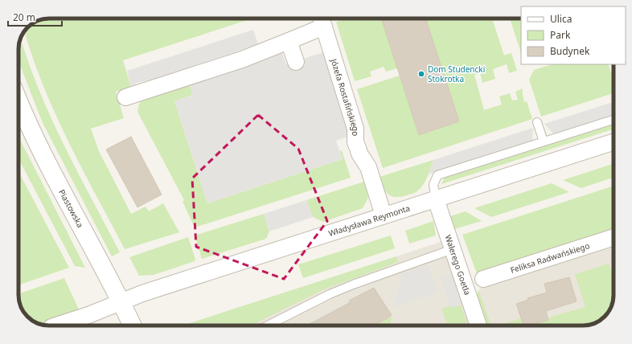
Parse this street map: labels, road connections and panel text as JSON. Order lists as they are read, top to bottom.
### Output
{
  "streets": {
    "street": [
      "Józefa Rostafińskiego",
      "Piastowska",
      "Władysława Reymonta",
      "Feliksa Radwańskiego",
      "Walerego Goetla"
    ]
  },
  "crossings": [
    ["Józefa Rostafińskiego", "Władysława Reymonta"],
    ["Piastowska", "Władysława Reymonta"],
    ["Władysława Reymonta", "Walerego Goetla"]
  ],
  "places": ["Dom Studencki Stokrotka"],
  "legend": ["Ulica", "Park", "Budynek"],
  "scale_bar": "20 m"
}
